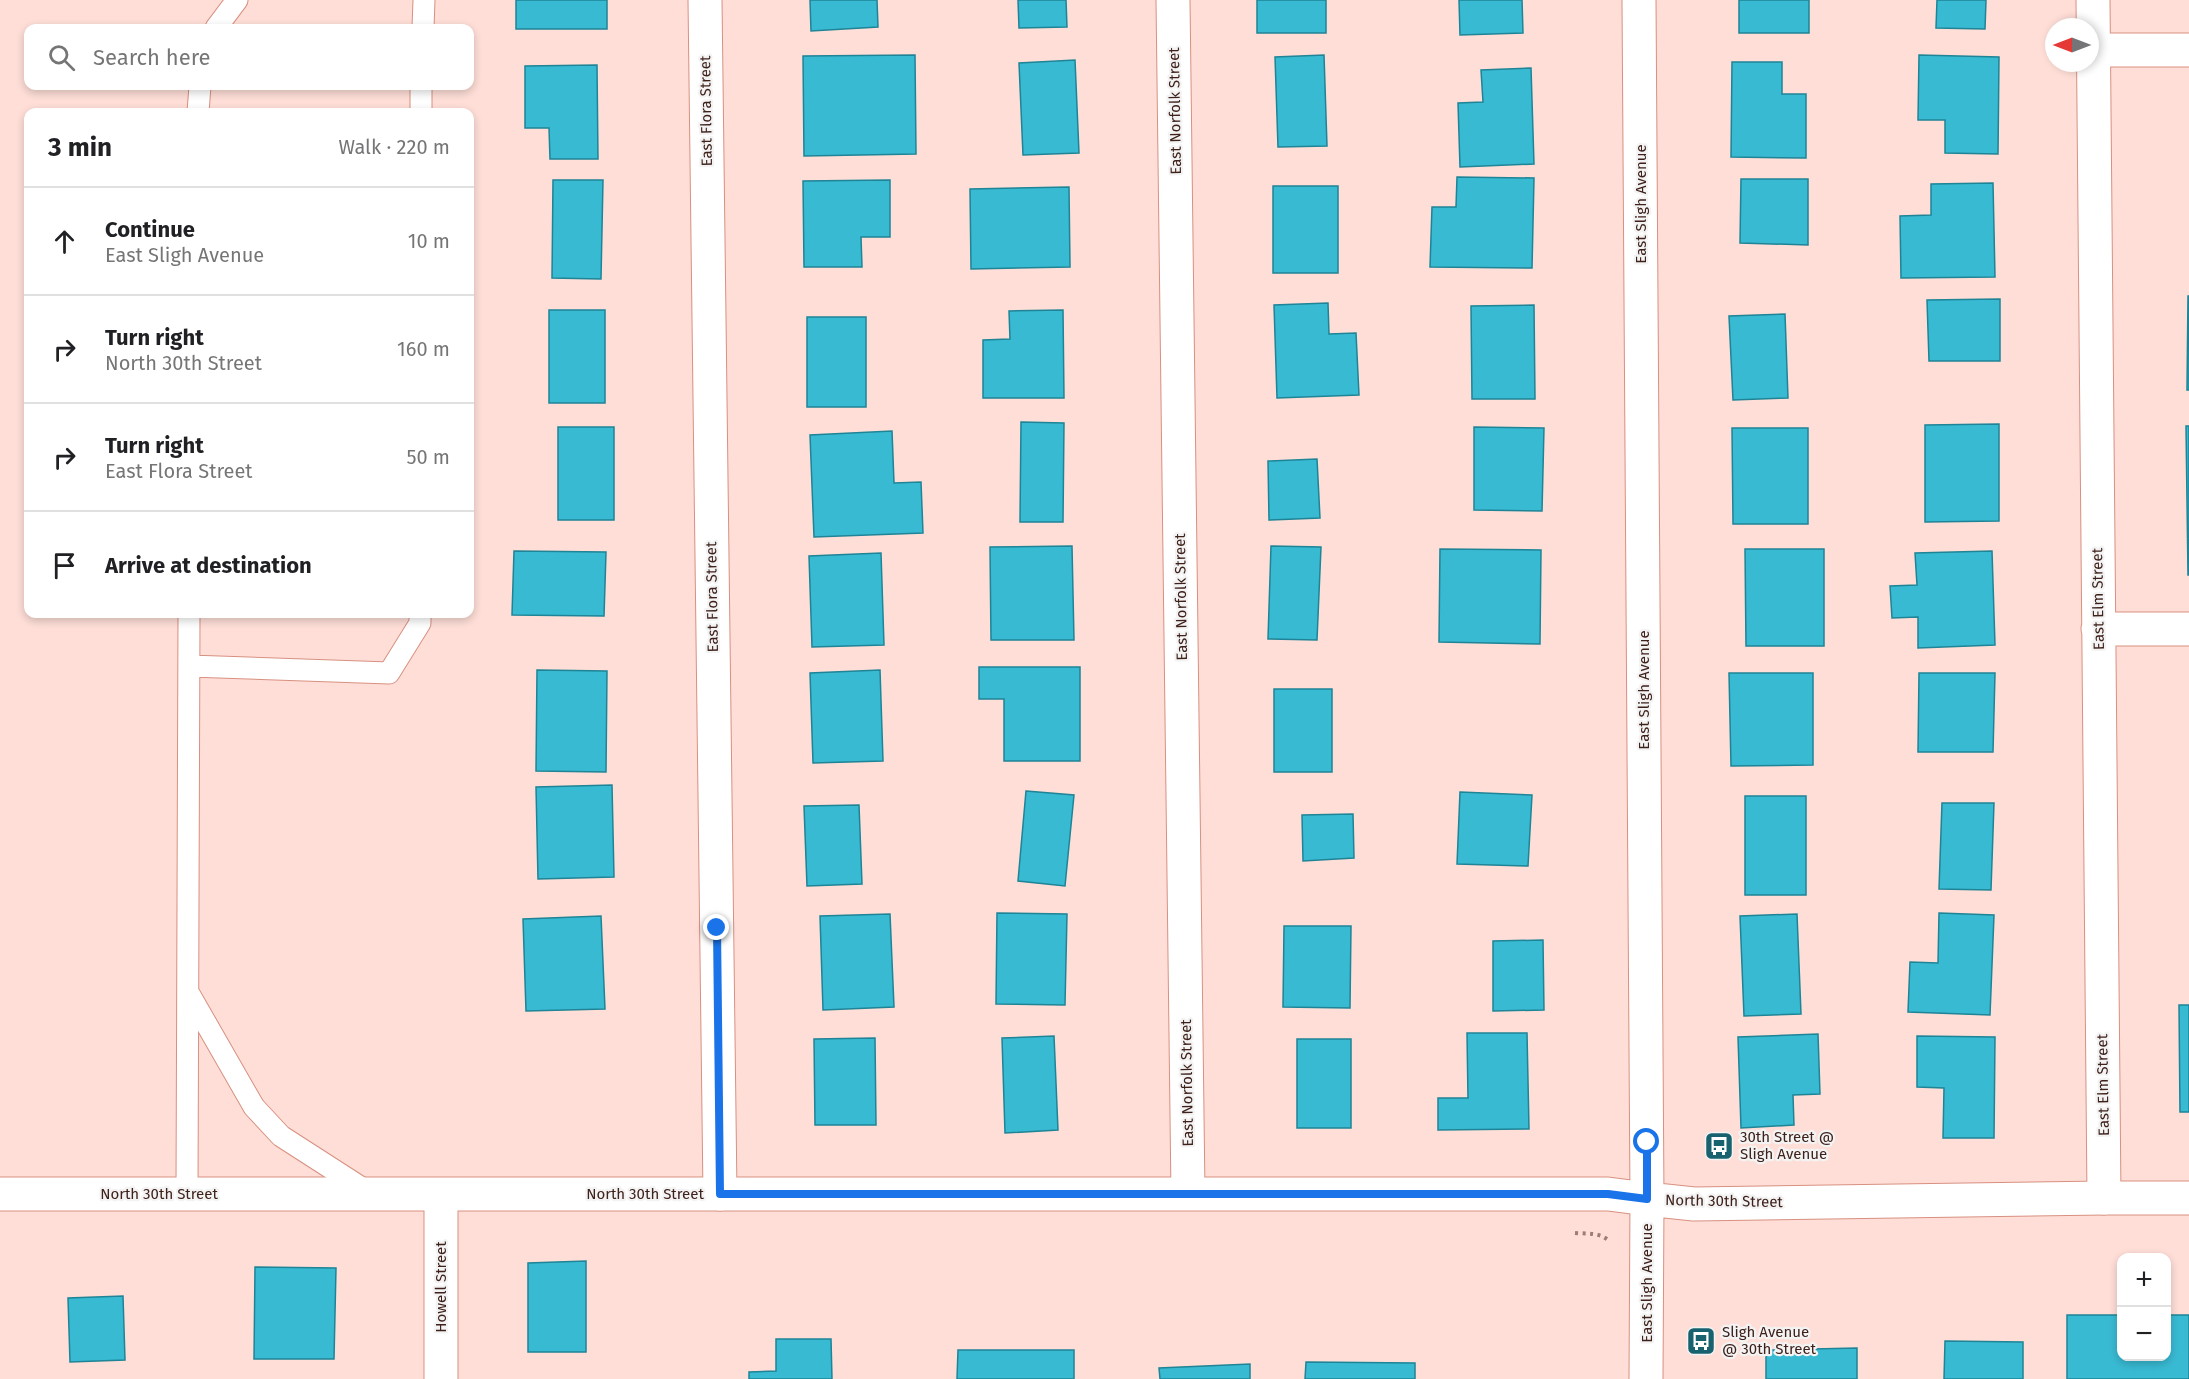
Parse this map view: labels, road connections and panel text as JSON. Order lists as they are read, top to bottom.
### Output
{
  "streets": {
    "street": [
      "East Flora Street",
      "East Norfolk Street",
      "East Sligh Avenue",
      "East Elm Street",
      "North 30th Street",
      "Howell Street"
    ]
  },
  "crossings": [
    ["East Flora Street", "North 30th Street"],
    ["East Norfolk Street", "North 30th Street"],
    ["East Sligh Avenue", "North 30th Street"],
    ["East Elm Street", "North 30th Street"],
    ["North 30th Street", "Howell Street"]
  ],
  "places": {
    "bus stop": ["30th Street @ Sligh Avenue", "Sligh Avenue @ 30th Street"]
  },
  "north": "left",
  "page": {
    "search": "Search here",
    "heading": ["3 min", "Walk · 220 m"],
    "list": [
      ["Continue", "East Sligh Avenue", "10 m"],
      ["Turn right", "North 30th Street", "160 m"],
      ["Turn right", "East Flora Street", "50 m"],
      "Arrive at destination"
    ],
    "map_buttons": ["+", "−"]
  }
}
